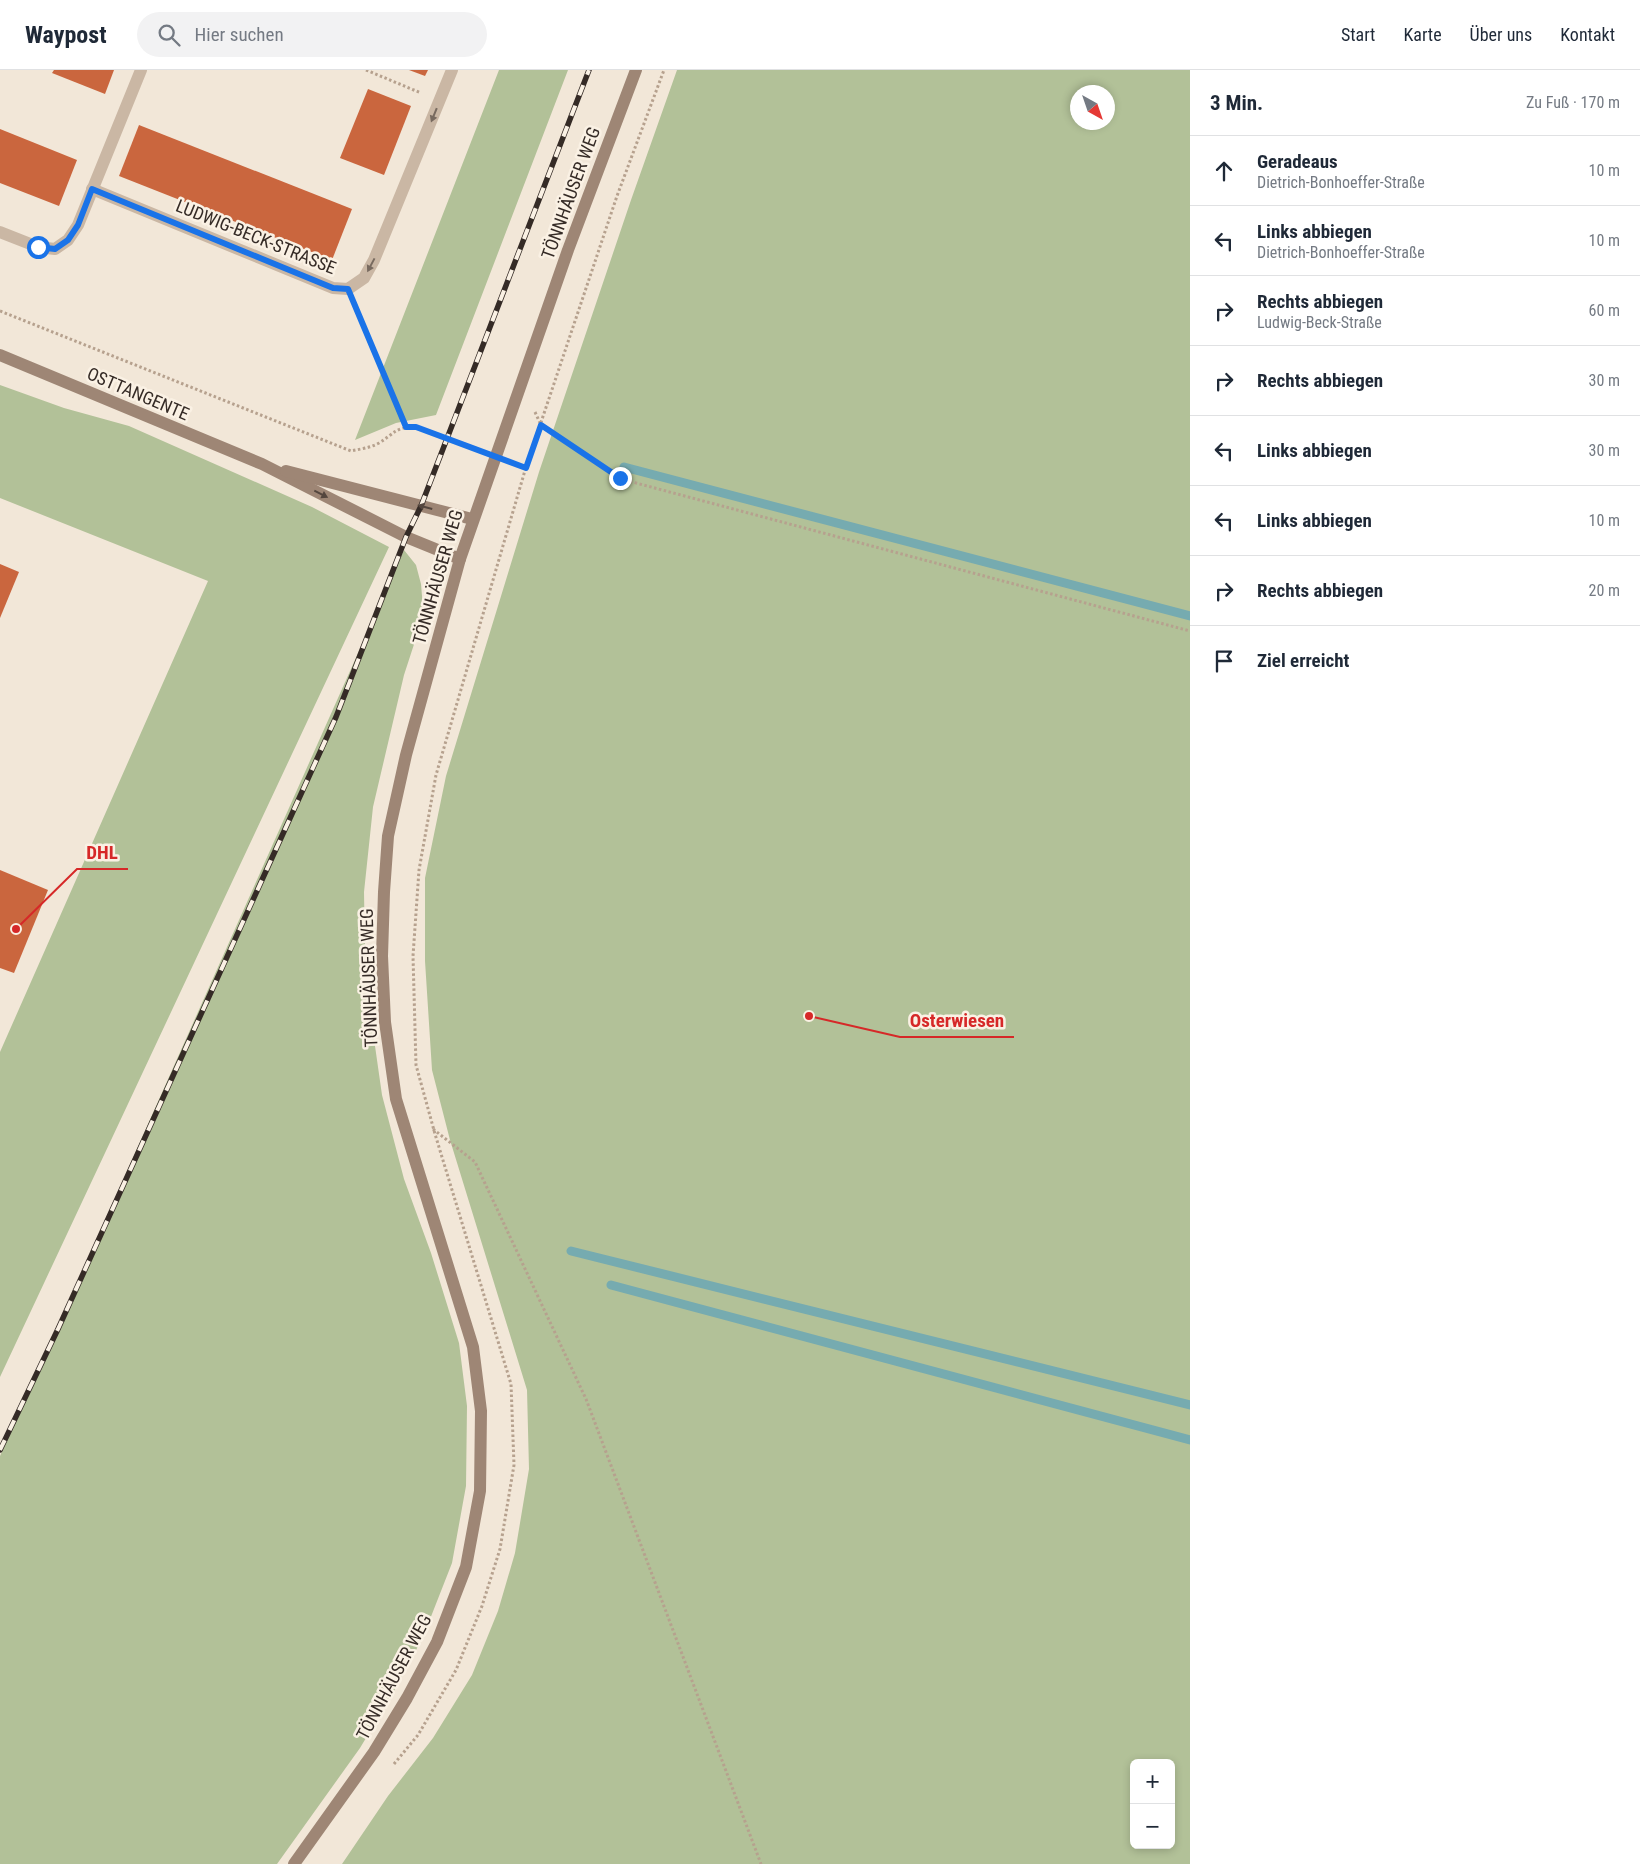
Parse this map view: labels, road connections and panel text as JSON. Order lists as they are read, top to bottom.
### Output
{
  "streets": {
    "main road": ["TÖNNHÄUSER WEG", "OSTTANGENTE"],
    "street": ["LUDWIG-BECK-STRASSE"]
  },
  "crossings": [
    ["TÖNNHÄUSER WEG", "OSTTANGENTE"]
  ],
  "one_way": ["LUDWIG-BECK-STRASSE"],
  "places": ["DHL", "Osterwiesen"],
  "north": "bottom right",
  "page": {
    "header": "Waypost",
    "search": "Hier suchen",
    "nav": [
      "Start",
      "Karte",
      "Über uns",
      "Kontakt"
    ],
    "heading": ["3 Min.", "Zu Fuß · 170 m"],
    "list": [
      ["Geradeaus", "Dietrich-Bonhoeffer-Straße", "10 m"],
      ["Links abbiegen", "Dietrich-Bonhoeffer-Straße", "10 m"],
      ["Rechts abbiegen", "Ludwig-Beck-Straße", "60 m"],
      ["Rechts abbiegen", "30 m"],
      ["Links abbiegen", "30 m"],
      ["Links abbiegen", "10 m"],
      ["Rechts abbiegen", "20 m"],
      "Ziel erreicht"
    ],
    "map_buttons": ["+", "−"]
  }
}
